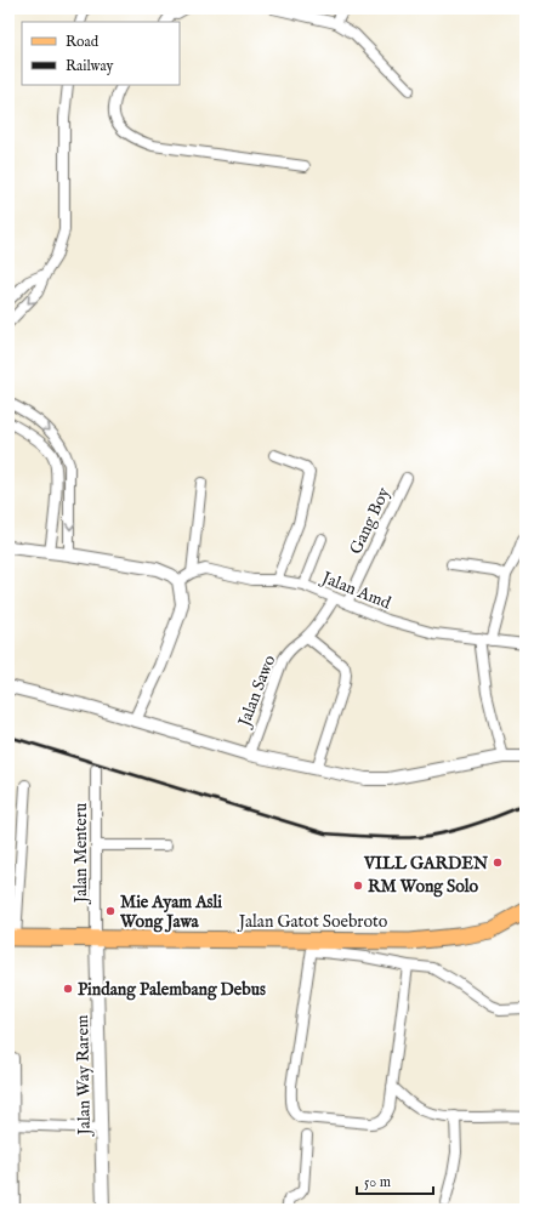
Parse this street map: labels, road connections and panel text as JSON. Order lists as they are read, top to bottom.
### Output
{
  "streets": {
    "main road": ["Jalan Gatot Soebroto"],
    "street": [
      "Gang Boy",
      "Jalan Amd",
      "Jalan Sawo",
      "Jalan Menteru",
      "Jalan Way Rarem"
    ]
  },
  "crossings": [
    ["Gang Boy", "Jalan Amd"],
    ["Jalan Amd", "Jalan Sawo"],
    ["Jalan Menteru", "Jalan Gatot Soebroto"],
    ["Jalan Menteru", "Jalan Way Rarem"],
    ["Jalan Gatot Soebroto", "Jalan Way Rarem"]
  ],
  "places": [
    "VILL GARDEN",
    "RM Wong Solo",
    "Mie Ayam Asli Wong Jawa",
    "Pindang Palembang Debus"
  ],
  "legend": ["Road", "Railway"],
  "scale_bar": "50 m"
}
